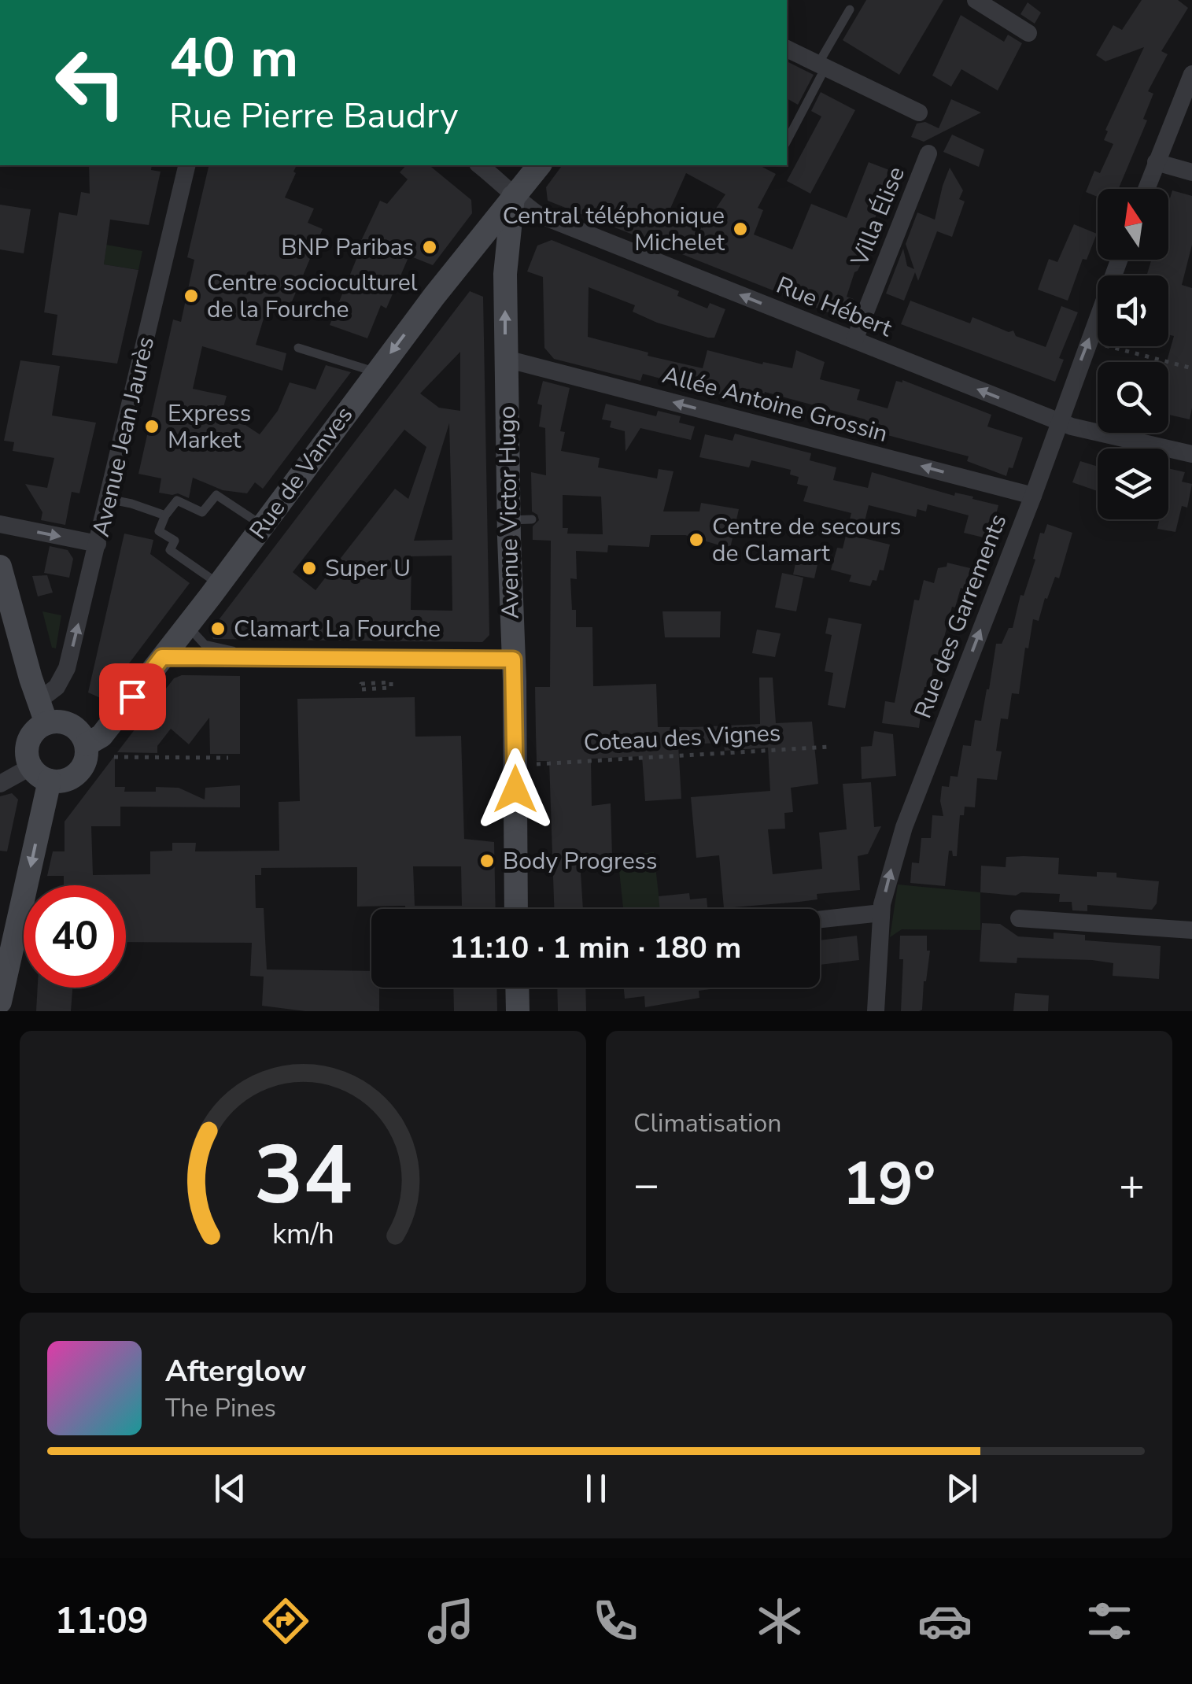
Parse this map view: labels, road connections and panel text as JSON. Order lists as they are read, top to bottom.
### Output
{
  "streets": {
    "main road": ["Rue de Vanves", "Avenue Victor Hugo"],
    "street": [
      "Villa Élise",
      "Rue Hébert",
      "Allée Antoine Grossin",
      "Avenue Jean Jaurès",
      "Rue des Garrements"
    ],
    "path": ["Coteau des Vignes"]
  },
  "crossings": [
    ["Villa Élise", "Rue Hébert"],
    ["Rue Hébert", "Rue de Vanves"],
    ["Rue Hébert", "Avenue Victor Hugo"],
    ["Rue Hébert", "Rue des Garrements"],
    ["Allée Antoine Grossin", "Avenue Victor Hugo"],
    ["Allée Antoine Grossin", "Rue des Garrements"],
    ["Rue de Vanves", "Avenue Victor Hugo"]
  ],
  "one_way": ["Rue Hébert", "Allée Antoine Grossin", "Rue des Garrements"],
  "places": [
    "Central téléphonique Michelet",
    "BNP Paribas",
    "Centre socioculturel de la Fourche",
    "Express Market",
    "Centre de secours de Clamart",
    "Super U",
    "Clamart La Fourche",
    "Body Progress"
  ],
  "north": "top",
  "page": {
    "turn": ["40 m", "Rue Pierre Baudry"],
    "limit": "40",
    "trip": "11:10 · 1 min · 180 m",
    "tile": "Climatisation",
    "heat": ["−", "19°", "+"],
    "song": ["Afterglow", "The Pines"],
    "tabs": "11:09",
    "gauge": ["34", "km/h"]
  }
}
